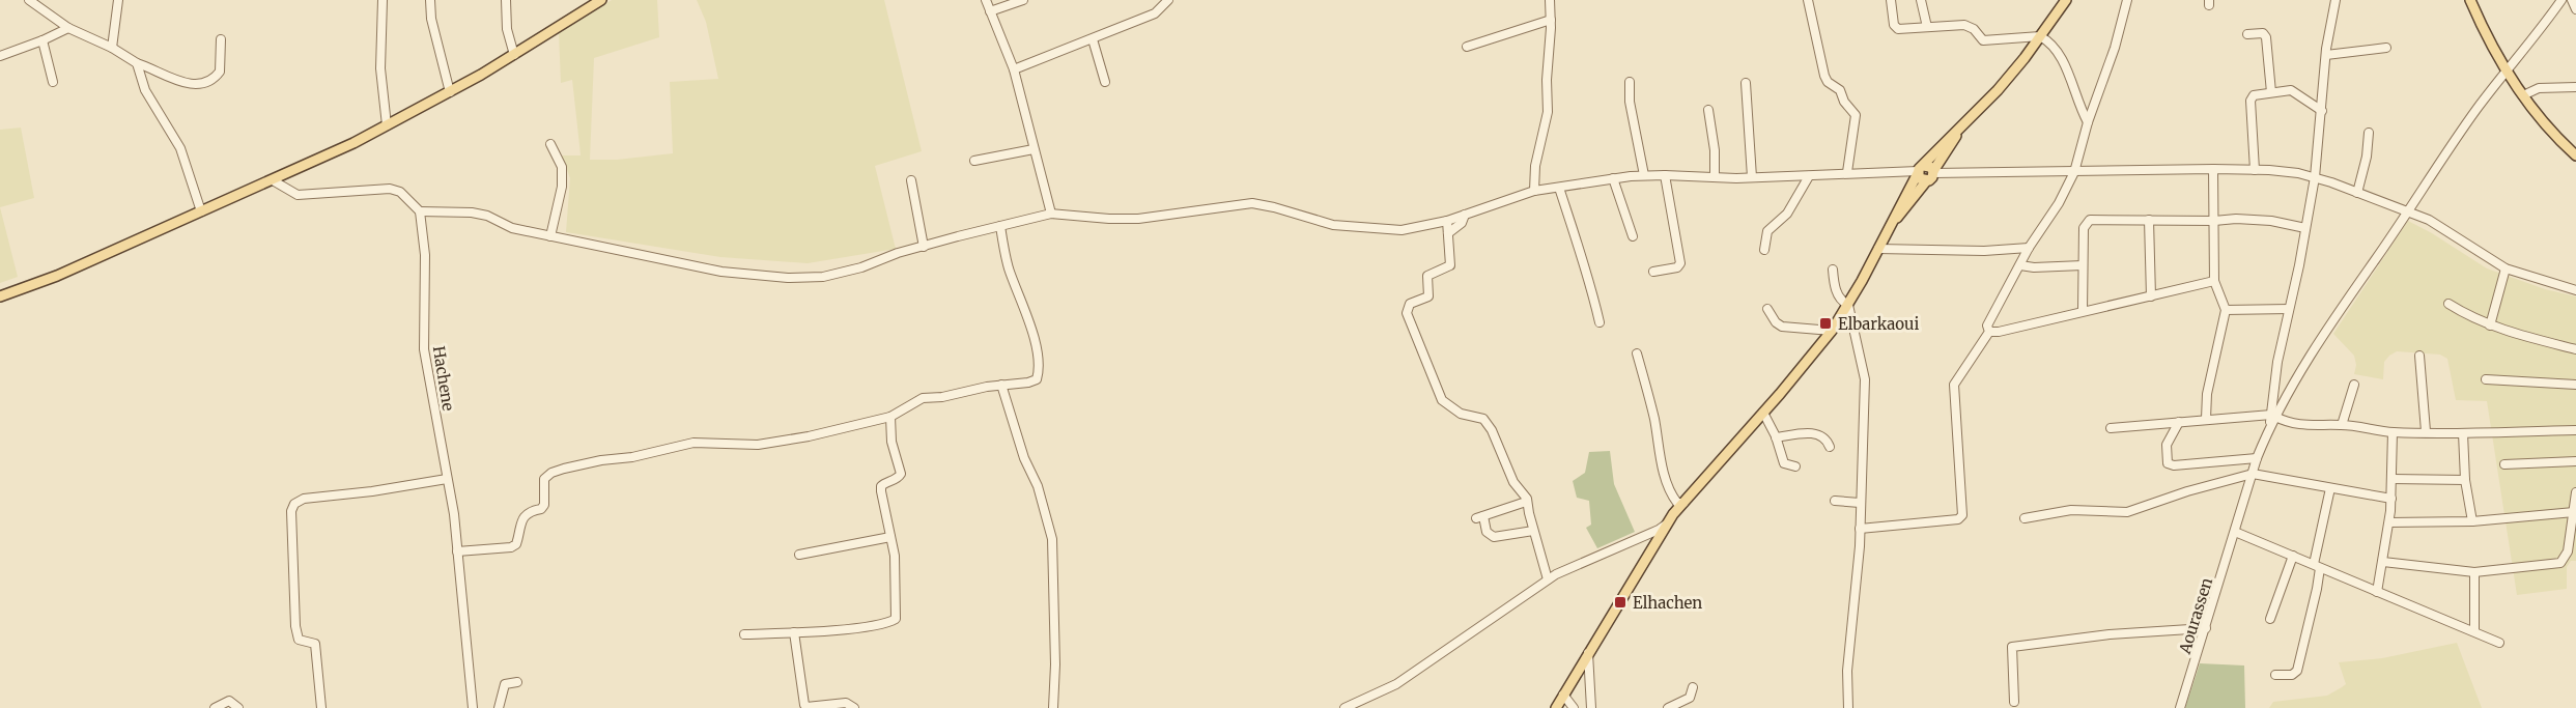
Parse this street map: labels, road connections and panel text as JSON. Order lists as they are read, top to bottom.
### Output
{
  "streets": {
    "street": ["Hachene", "Aourassen"]
  },
  "places": {
    "transit": ["Elbarkaoui", "Elhachen"]
  }
}
